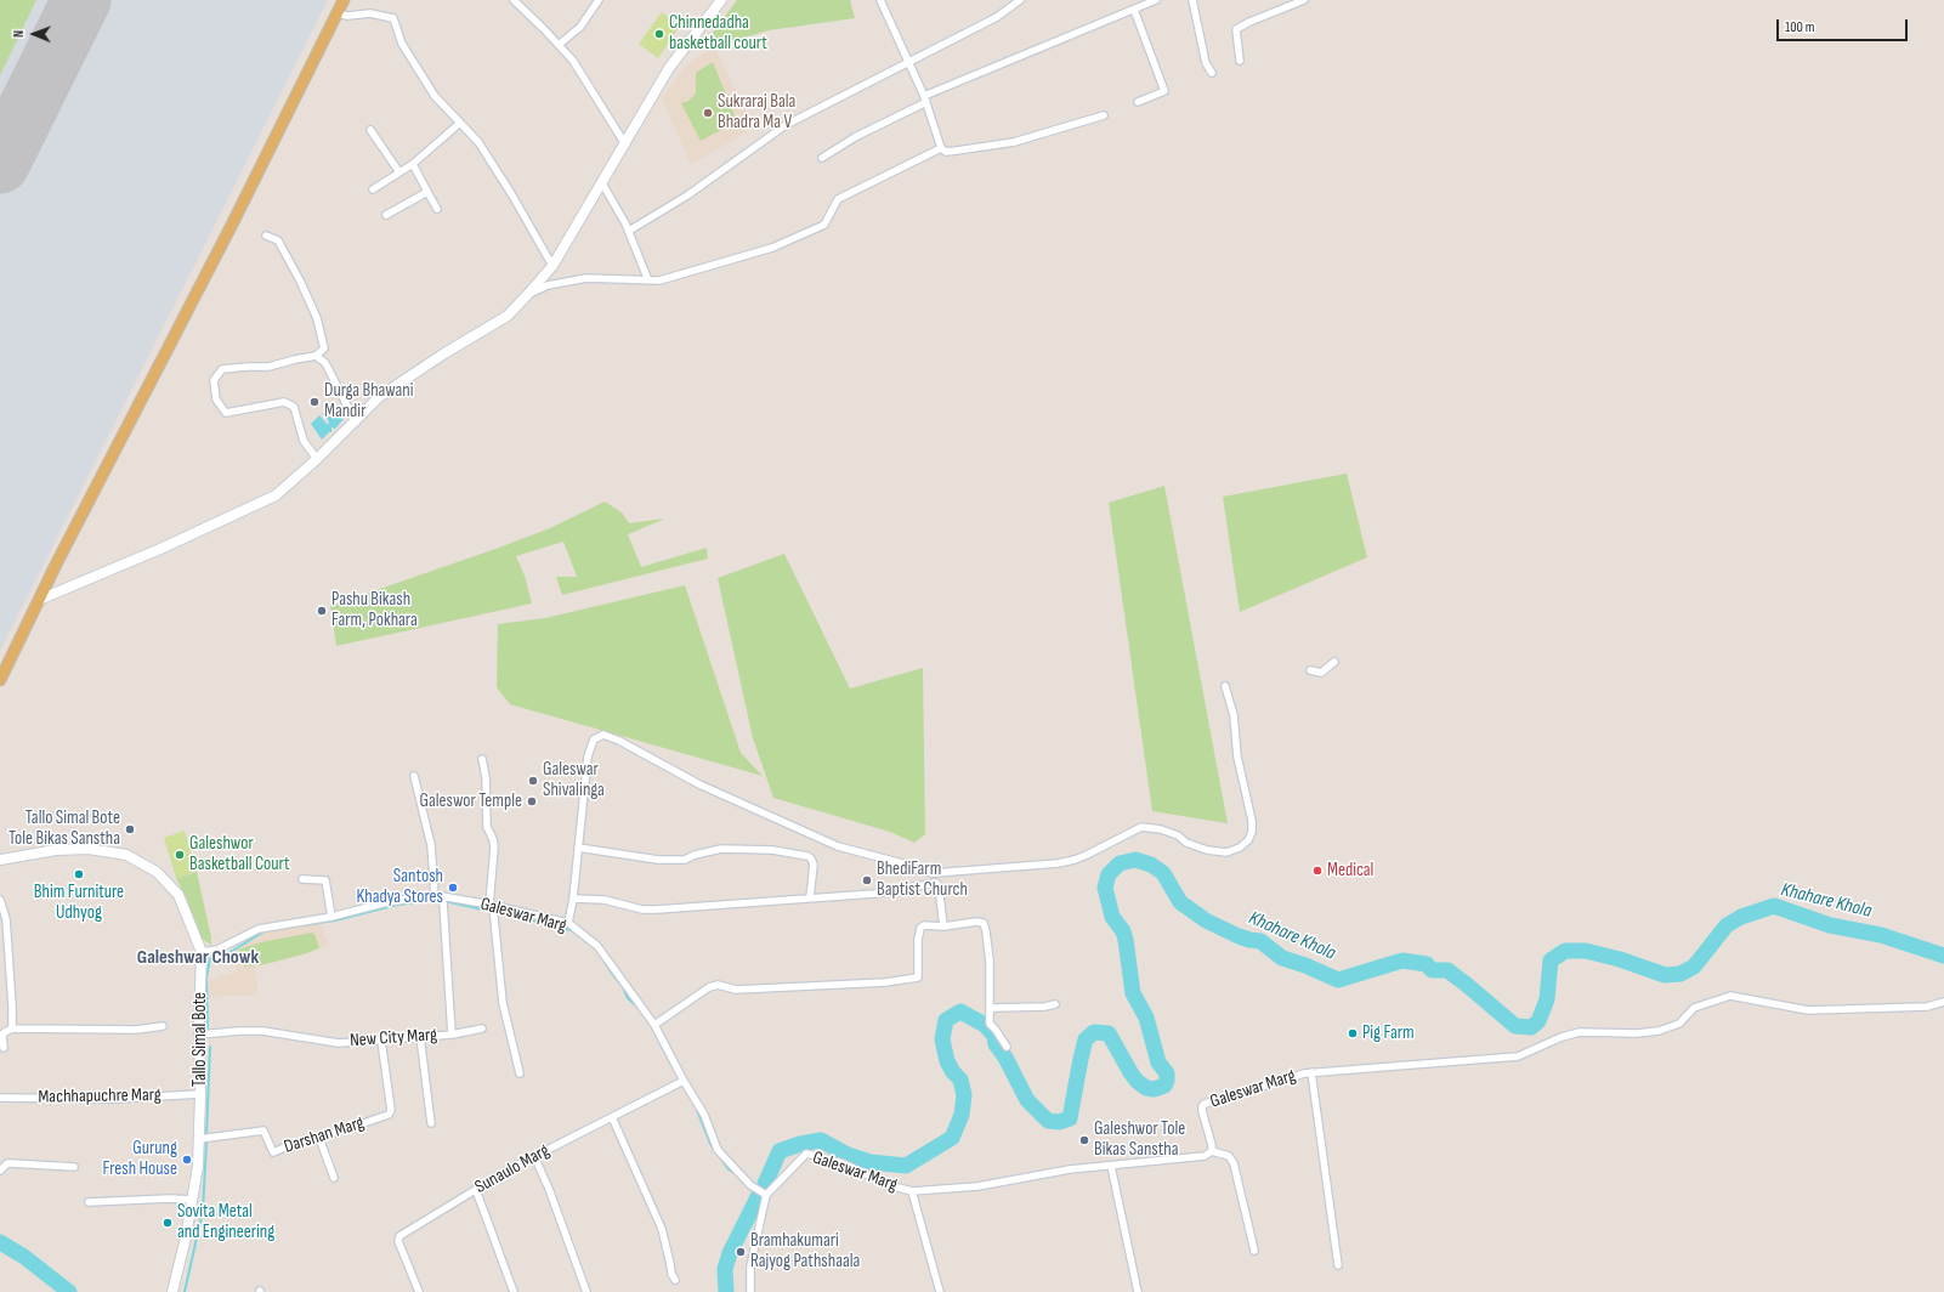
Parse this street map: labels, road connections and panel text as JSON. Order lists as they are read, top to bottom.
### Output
{
  "streets": {
    "street": [
      "Galeswar Marg",
      "New City Marg",
      "Tallo Simal Bote",
      "Machhapuchre Marg",
      "Darshan Marg",
      "Sunaulo Marg"
    ]
  },
  "crossings": [
    ["Galeswar Marg", "New City Marg"],
    ["Galeswar Marg", "Tallo Simal Bote"],
    ["Galeswar Marg", "Sunaulo Marg"],
    ["New City Marg", "Tallo Simal Bote"],
    ["New City Marg", "Darshan Marg"],
    ["Tallo Simal Bote", "Machhapuchre Marg"],
    ["Tallo Simal Bote", "Darshan Marg"]
  ],
  "districts": ["Galeshwar Chowk"],
  "water": ["Khahare Khola"],
  "places": [
    "Chinnedadha basketball court",
    "Sukraraj Bala Bhadra Ma V",
    "Durga Bhawani Mandir",
    "Pashu Bikash Farm, Pokhara",
    "Galeswar Shivalinga",
    "Galeswor Temple",
    "Tallo Simal Bote Tole Bikas Sanstha",
    "Galeshwor Basketball Court",
    "Medical",
    "Bhim Furniture Udhyog",
    "BhediFarm Baptist Church",
    "Santosh Khadya Stores",
    "Pig Farm",
    "Galeshwor Tole Bikas Sanstha",
    "Gurung Fresh House",
    "Sovita Metal and Engineering",
    "Bramhakumari Rajyog Pathshaala"
  ],
  "scale_bar": "100 m",
  "north": "left"
}
